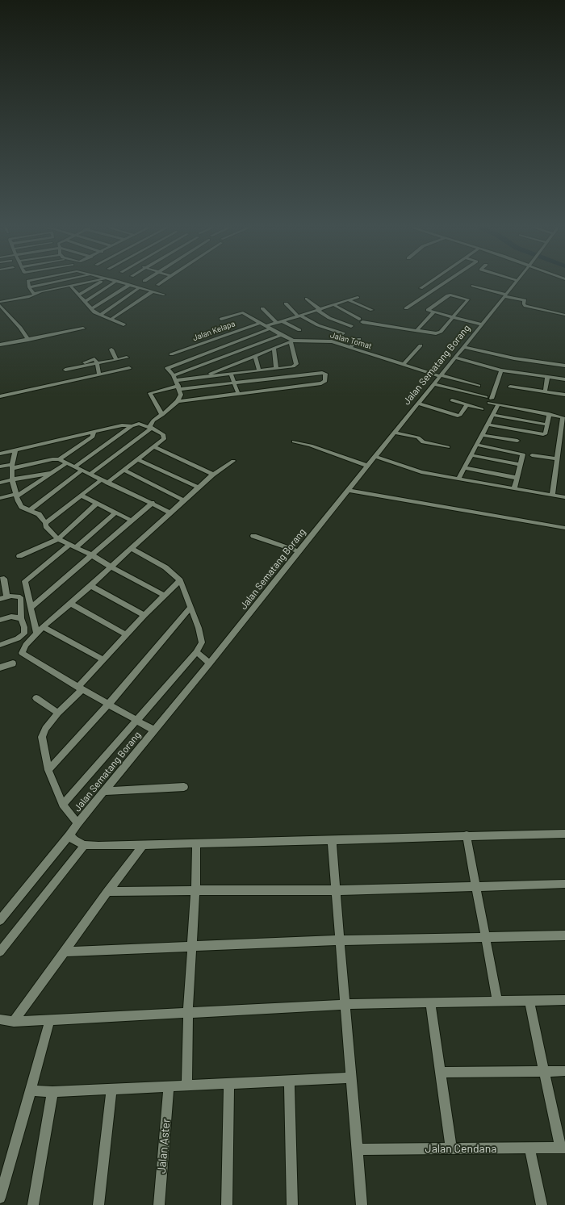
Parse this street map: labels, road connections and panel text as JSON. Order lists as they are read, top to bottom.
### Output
{
  "streets": {
    "street": [
      "Jalan Kelapa",
      "Jalan Tomat",
      "Jalan Sematang Borang",
      "Jalan Aster",
      "Jalan Cendana"
    ]
  },
  "crossings": [
    ["Jalan Kelapa", "Jalan Tomat"],
    ["Jalan Tomat", "Jalan Sematang Borang"]
  ]
}
